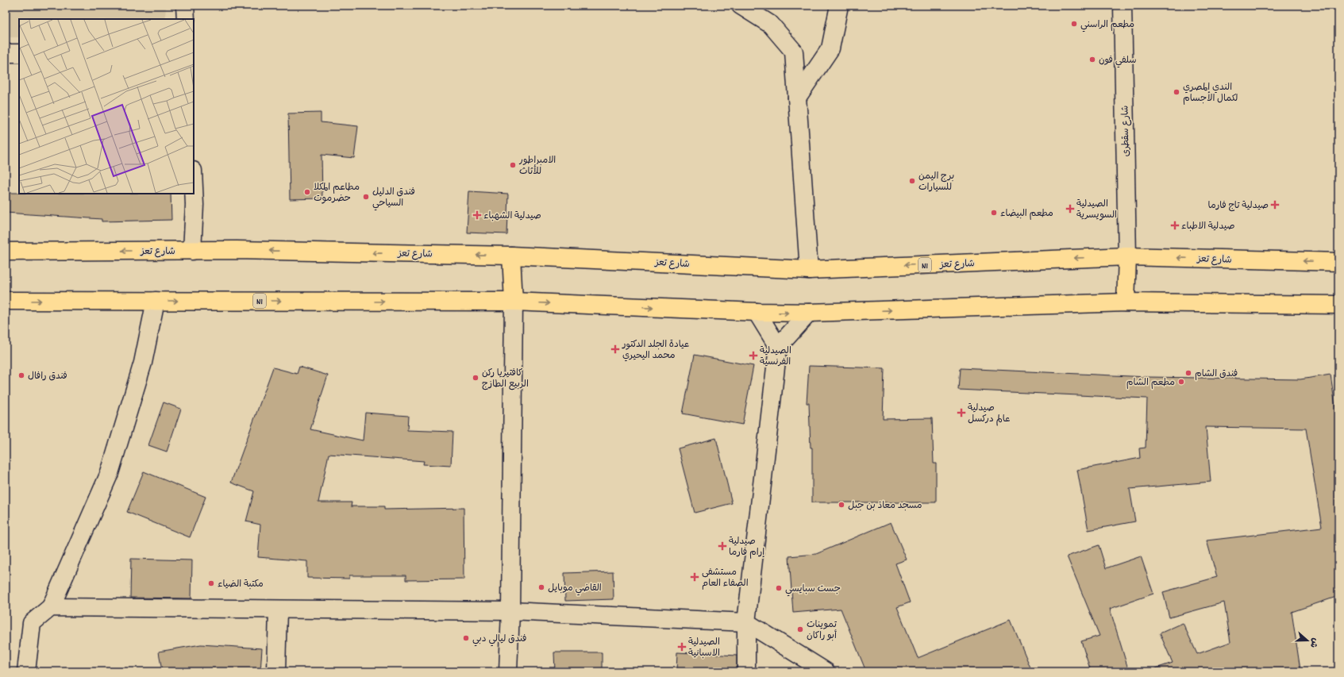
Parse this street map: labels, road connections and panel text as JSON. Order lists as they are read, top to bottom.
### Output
{
  "streets": {
    "highway": ["شارع تعز", "N1"],
    "street": ["شارع سقطرى"]
  },
  "crossings": [
    ["شارع سقطرى", "شارع تعز"]
  ],
  "places": {
    "other": [
      "مطعم الراسني",
      "سلفي فون",
      "الندي المصري لكمال الأجسام",
      "الامبراطور للأثاث",
      "برج اليمن للسيارات",
      "مطاعم المكلا حضرموت",
      "فندق الدليل السياحي",
      "مطعم البيضاء",
      "فندق الشام",
      "فندق رافال",
      "كافتيريا ركن الربيع الطازج",
      "مطعم الشام",
      "مسجد معاذ بن جبل",
      "مكتبة الضياء",
      "القاضي موبايل",
      "جست سبايسي",
      "تموينات أبو راكان",
      "فندق ليالي دبي"
    ],
    "health": [
      "صيدلية تاج فارما",
      "الصيدلية السويسرية",
      "صيدلية الشهباء",
      "صيدلية الاطباء",
      "عيادة الجلد الدكتور محمد اليحيري",
      "الصيدلية الفرنسية",
      "صيدلية عالم دركسل",
      "صيدلية إرام فارما",
      "مستشفى الصفاء العام",
      "الصيدلية الاسبانية"
    ]
  },
  "north": "right"
}
